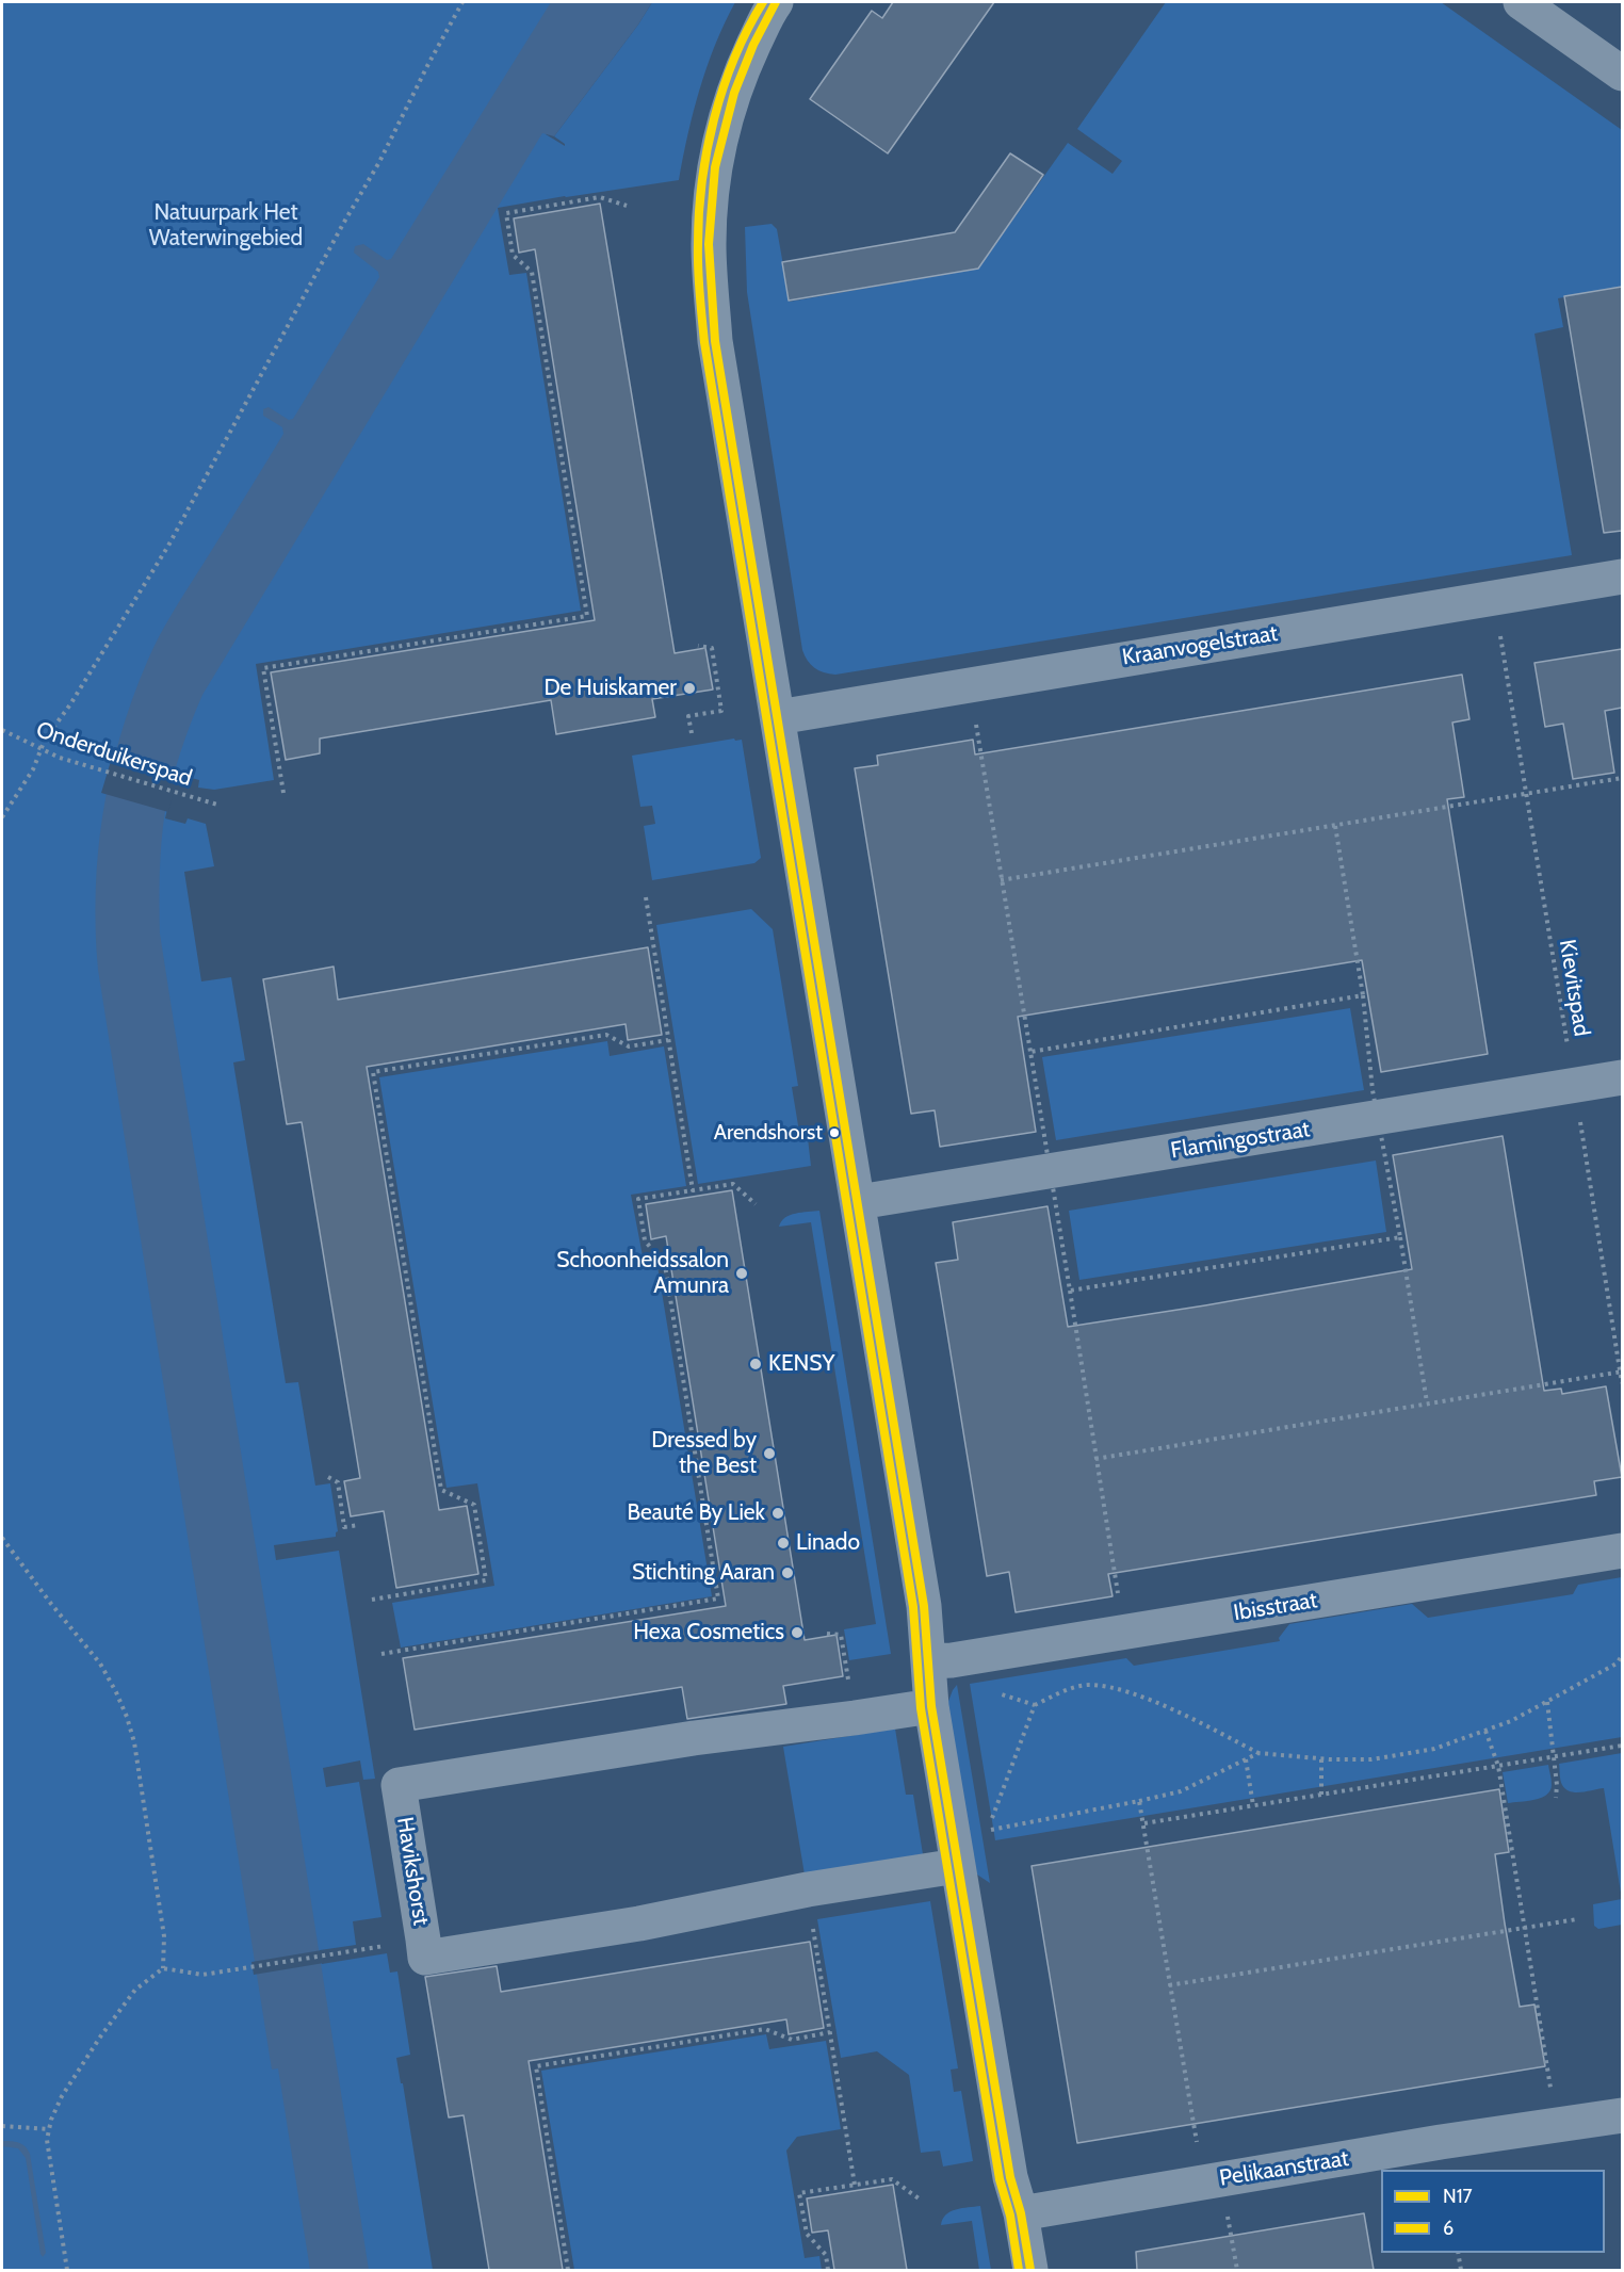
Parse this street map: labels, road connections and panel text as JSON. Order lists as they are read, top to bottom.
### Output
{
  "streets": {
    "street": [
      "Kraanvogelstraat",
      "Flamingostraat",
      "Ibisstraat",
      "Havikshorst",
      "Pelikaanstraat"
    ],
    "path": ["Onderduikerspad", "Kievitspad"]
  },
  "crossings": [
    ["Kraanvogelstraat", "Kievitspad"],
    ["Kievitspad", "Flamingostraat"]
  ],
  "parks": ["Natuurpark Het Waterwingebied"],
  "places": [
    "De Huiskamer",
    "Arendshorst",
    "Schoonheidssalon Amunra",
    "KENSY",
    "Dressed by the Best",
    "Beauté By Liek",
    "Linado",
    "Stichting Aaran",
    "Hexa Cosmetics"
  ],
  "lines": ["transit line N17", "transit line 6"],
  "legend": ["N17", "6"]
}
